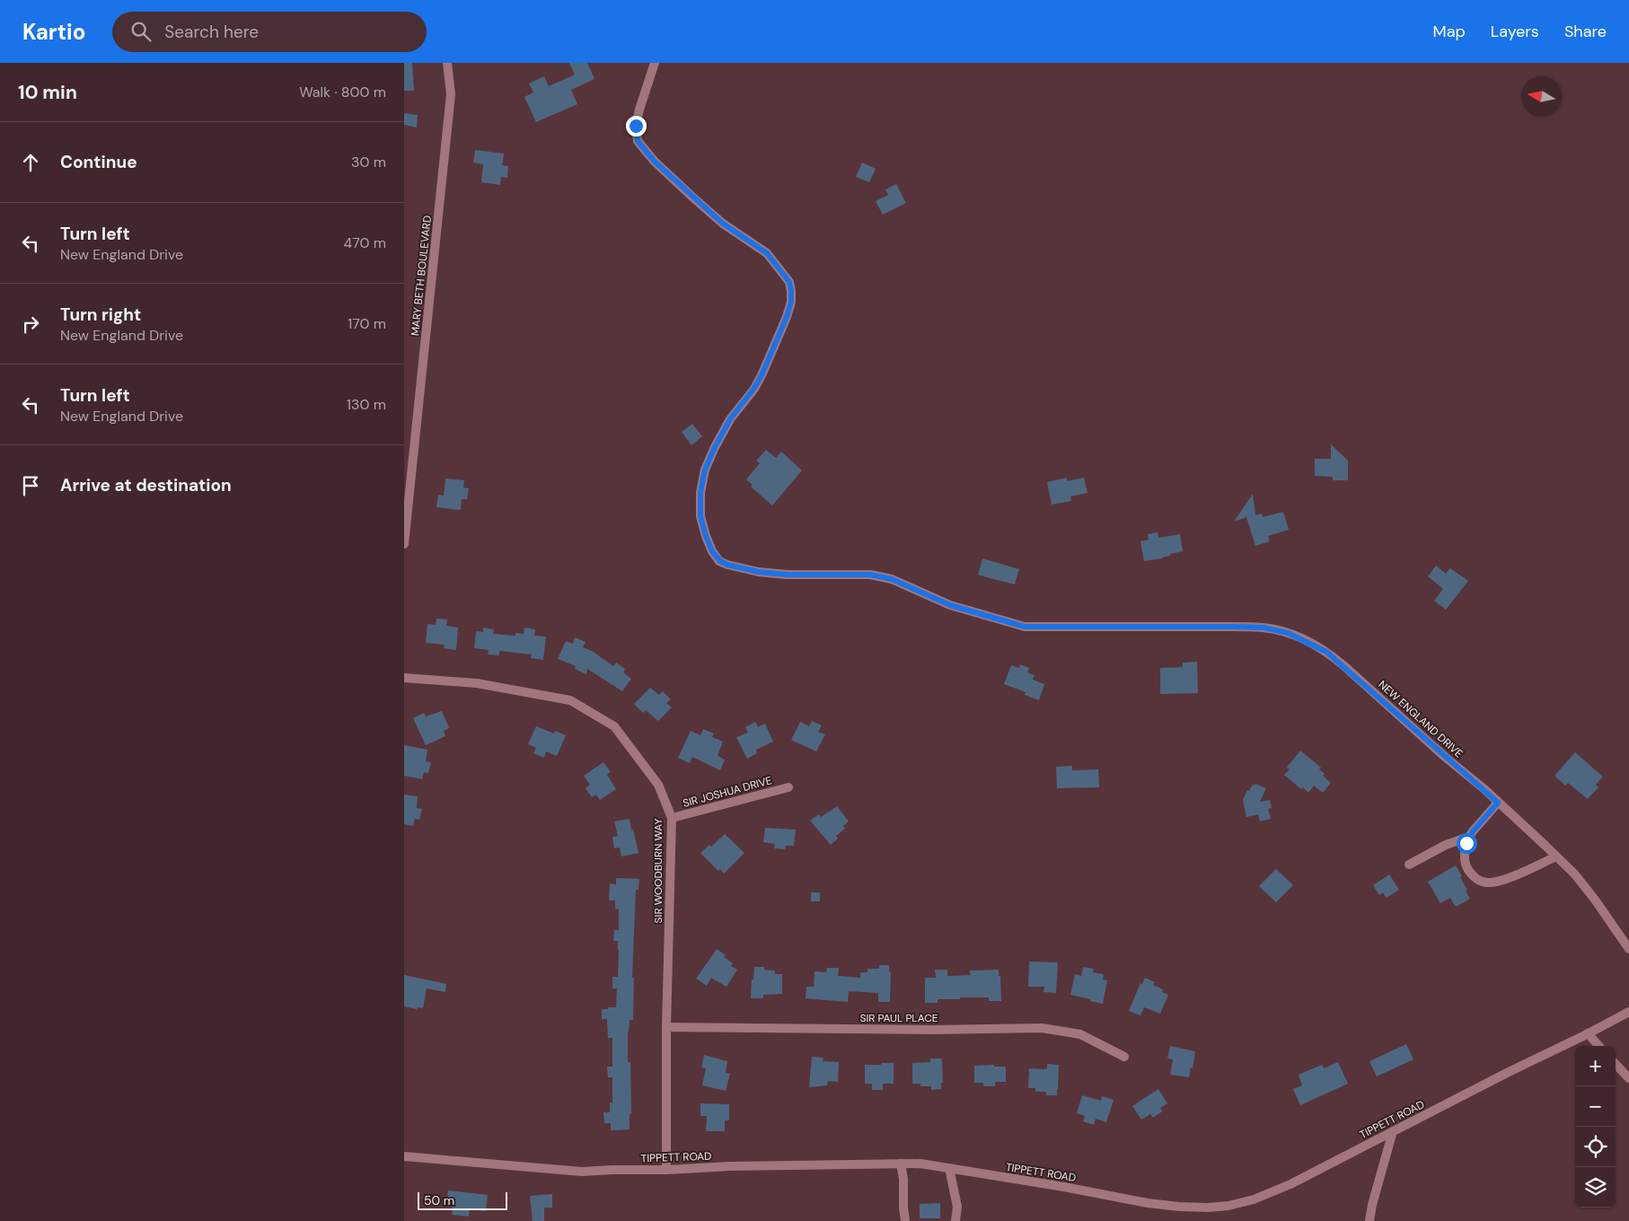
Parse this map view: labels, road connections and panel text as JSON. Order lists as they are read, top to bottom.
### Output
{
  "streets": {
    "street": [
      "MARY BETH BOULEVARD",
      "NEW ENGLAND DRIVE",
      "SIR JOSHUA DRIVE",
      "SIR WOODBURN WAY",
      "SIR PAUL PLACE",
      "TIPPETT ROAD"
    ]
  },
  "crossings": [
    ["SIR JOSHUA DRIVE", "SIR WOODBURN WAY"],
    ["SIR WOODBURN WAY", "SIR PAUL PLACE"],
    ["SIR WOODBURN WAY", "TIPPETT ROAD"]
  ],
  "scale_bar": "50 m",
  "north": "left",
  "page": {
    "header": "Kartio",
    "search": "Search here",
    "nav": ["Map", "Layers", "Share"],
    "heading": ["10 min", "Walk · 800 m"],
    "list": [
      ["Continue", "30 m"],
      ["Turn left", "New England Drive", "470 m"],
      ["Turn right", "New England Drive", "170 m"],
      ["Turn left", "New England Drive", "130 m"],
      "Arrive at destination"
    ],
    "map_buttons": ["+", "−"],
    "scale": "50 m"
  }
}
